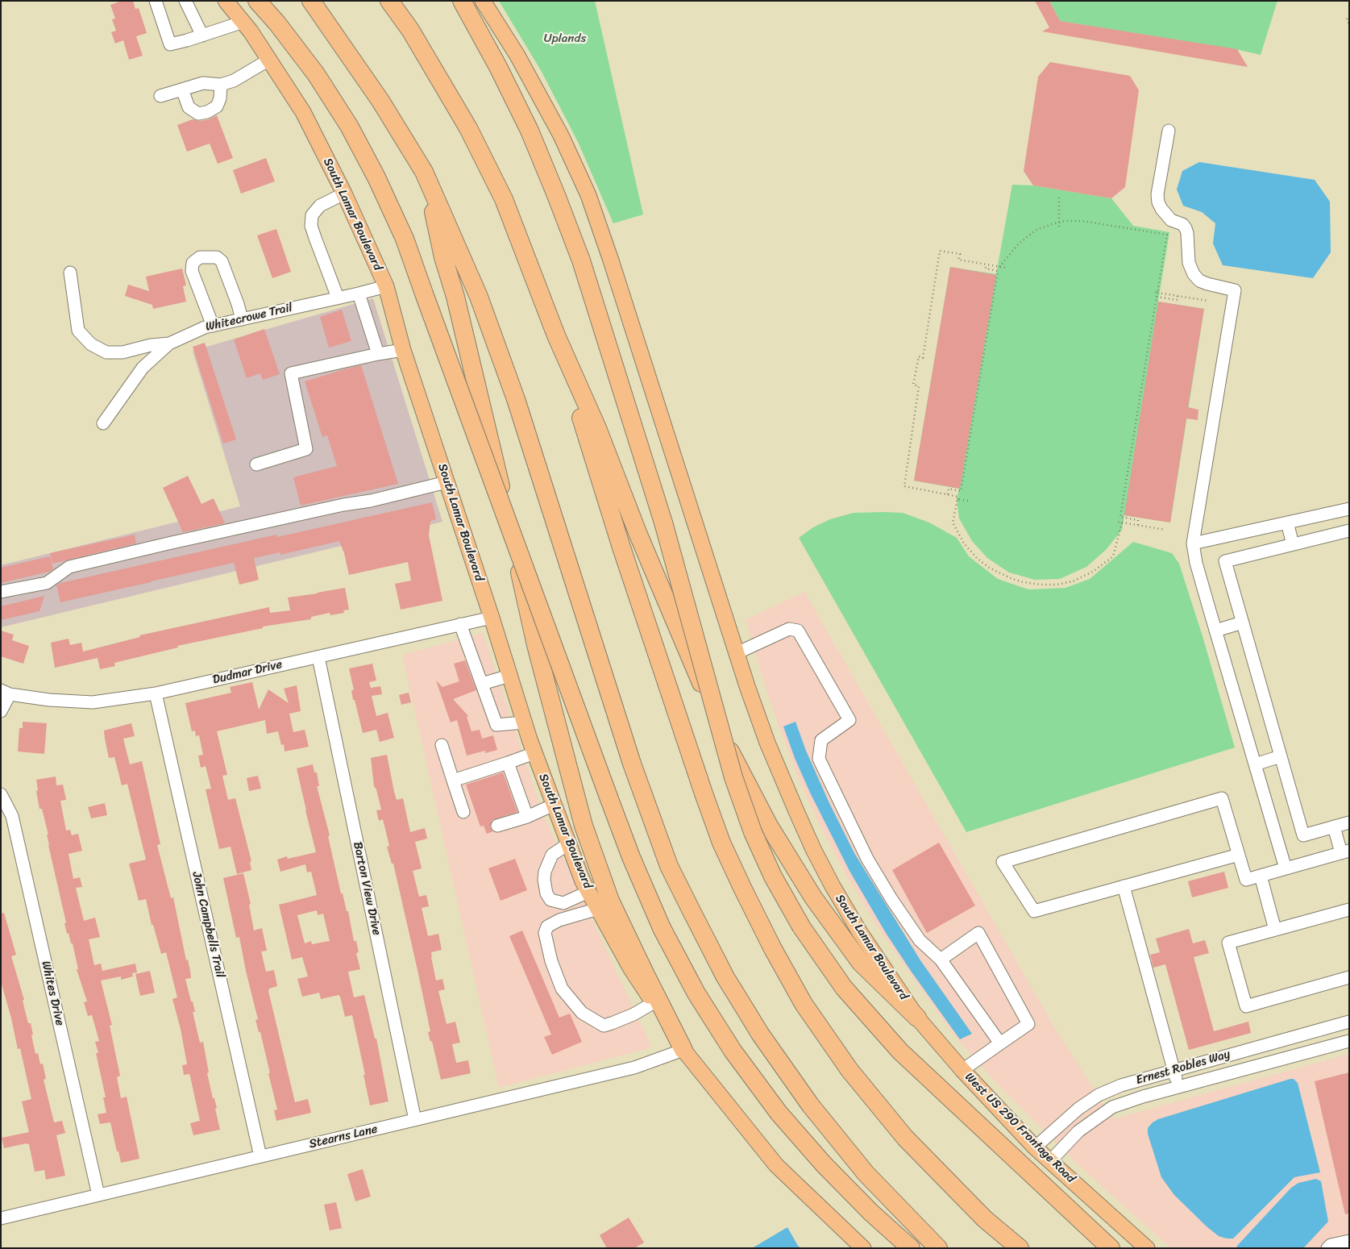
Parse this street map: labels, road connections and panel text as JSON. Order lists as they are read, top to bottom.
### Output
{
  "streets": {
    "main road": ["South Lamar Boulevard", "West US 290 Frontage Road"],
    "street": [
      "Whitecrowe Trail",
      "Dudmar Drive",
      "Barton View Drive",
      "John Campbells Trail",
      "Whites Drive",
      "Ernest Robles Way",
      "Stearns Lane"
    ]
  },
  "crossings": [
    ["South Lamar Boulevard", "Whitecrowe Trail"],
    ["South Lamar Boulevard", "Dudmar Drive"],
    ["South Lamar Boulevard", "West US 290 Frontage Road"],
    ["South Lamar Boulevard", "Stearns Lane"],
    ["Dudmar Drive", "Barton View Drive"],
    ["Dudmar Drive", "John Campbells Trail"],
    ["Barton View Drive", "Stearns Lane"],
    ["John Campbells Trail", "Stearns Lane"],
    ["Whites Drive", "Stearns Lane"],
    ["Ernest Robles Way", "West US 290 Frontage Road"]
  ],
  "parks": ["Uplands"]
}
